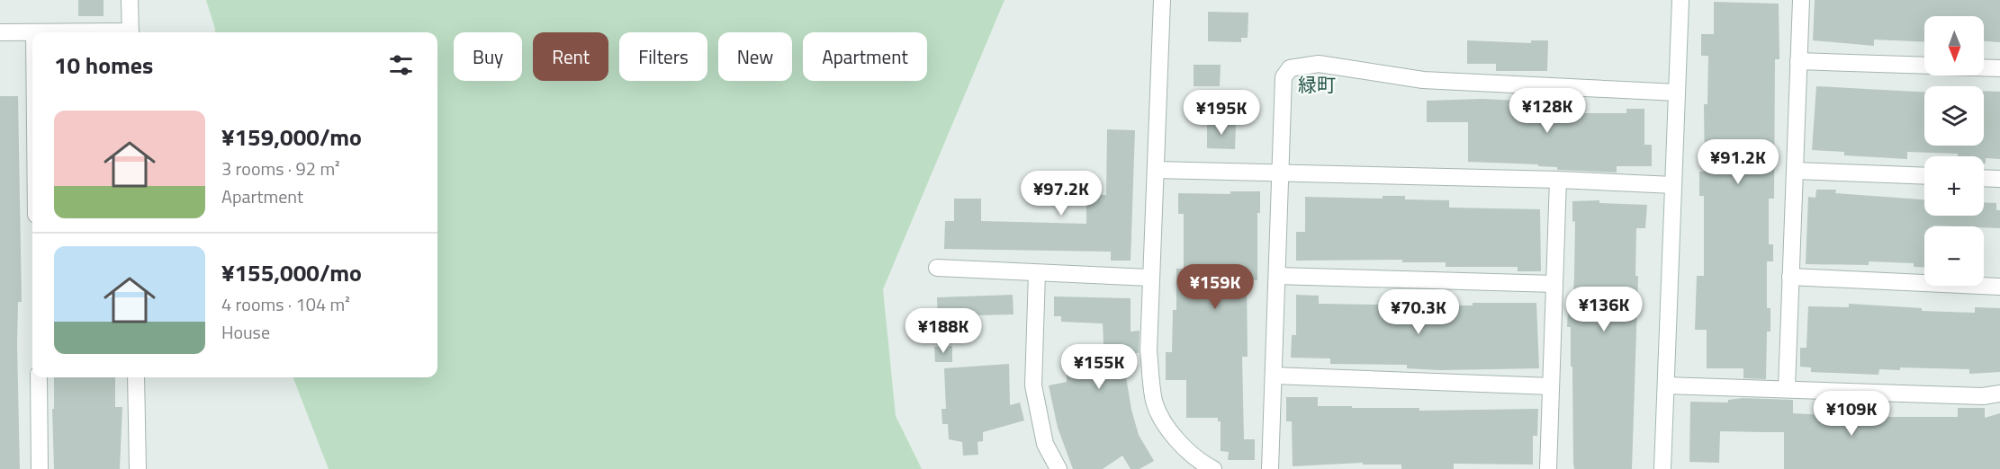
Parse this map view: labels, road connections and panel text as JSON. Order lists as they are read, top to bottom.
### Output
{
  "districts": ["緑町"],
  "north": "bottom",
  "page": {
    "map_buttons": ["+", "−"],
    "chip": [
      "Buy",
      "Rent",
      "Filters",
      "New",
      "Apartment"
    ],
    "heading": "10 homes",
    "price": [
      "¥128K",
      "¥195K",
      "¥91.2K",
      "¥97.2K",
      "¥159K",
      "¥136K",
      "¥70.3K",
      "¥188K",
      "¥155K",
      "¥109K"
    ],
    "list": [
      {
        "name": "¥159,000/mo",
        "note": "3 rooms · 92 m² · Apartment"
      },
      {
        "name": "¥155,000/mo",
        "note": "4 rooms · 104 m² · House"
      }
    ]
  }
}
